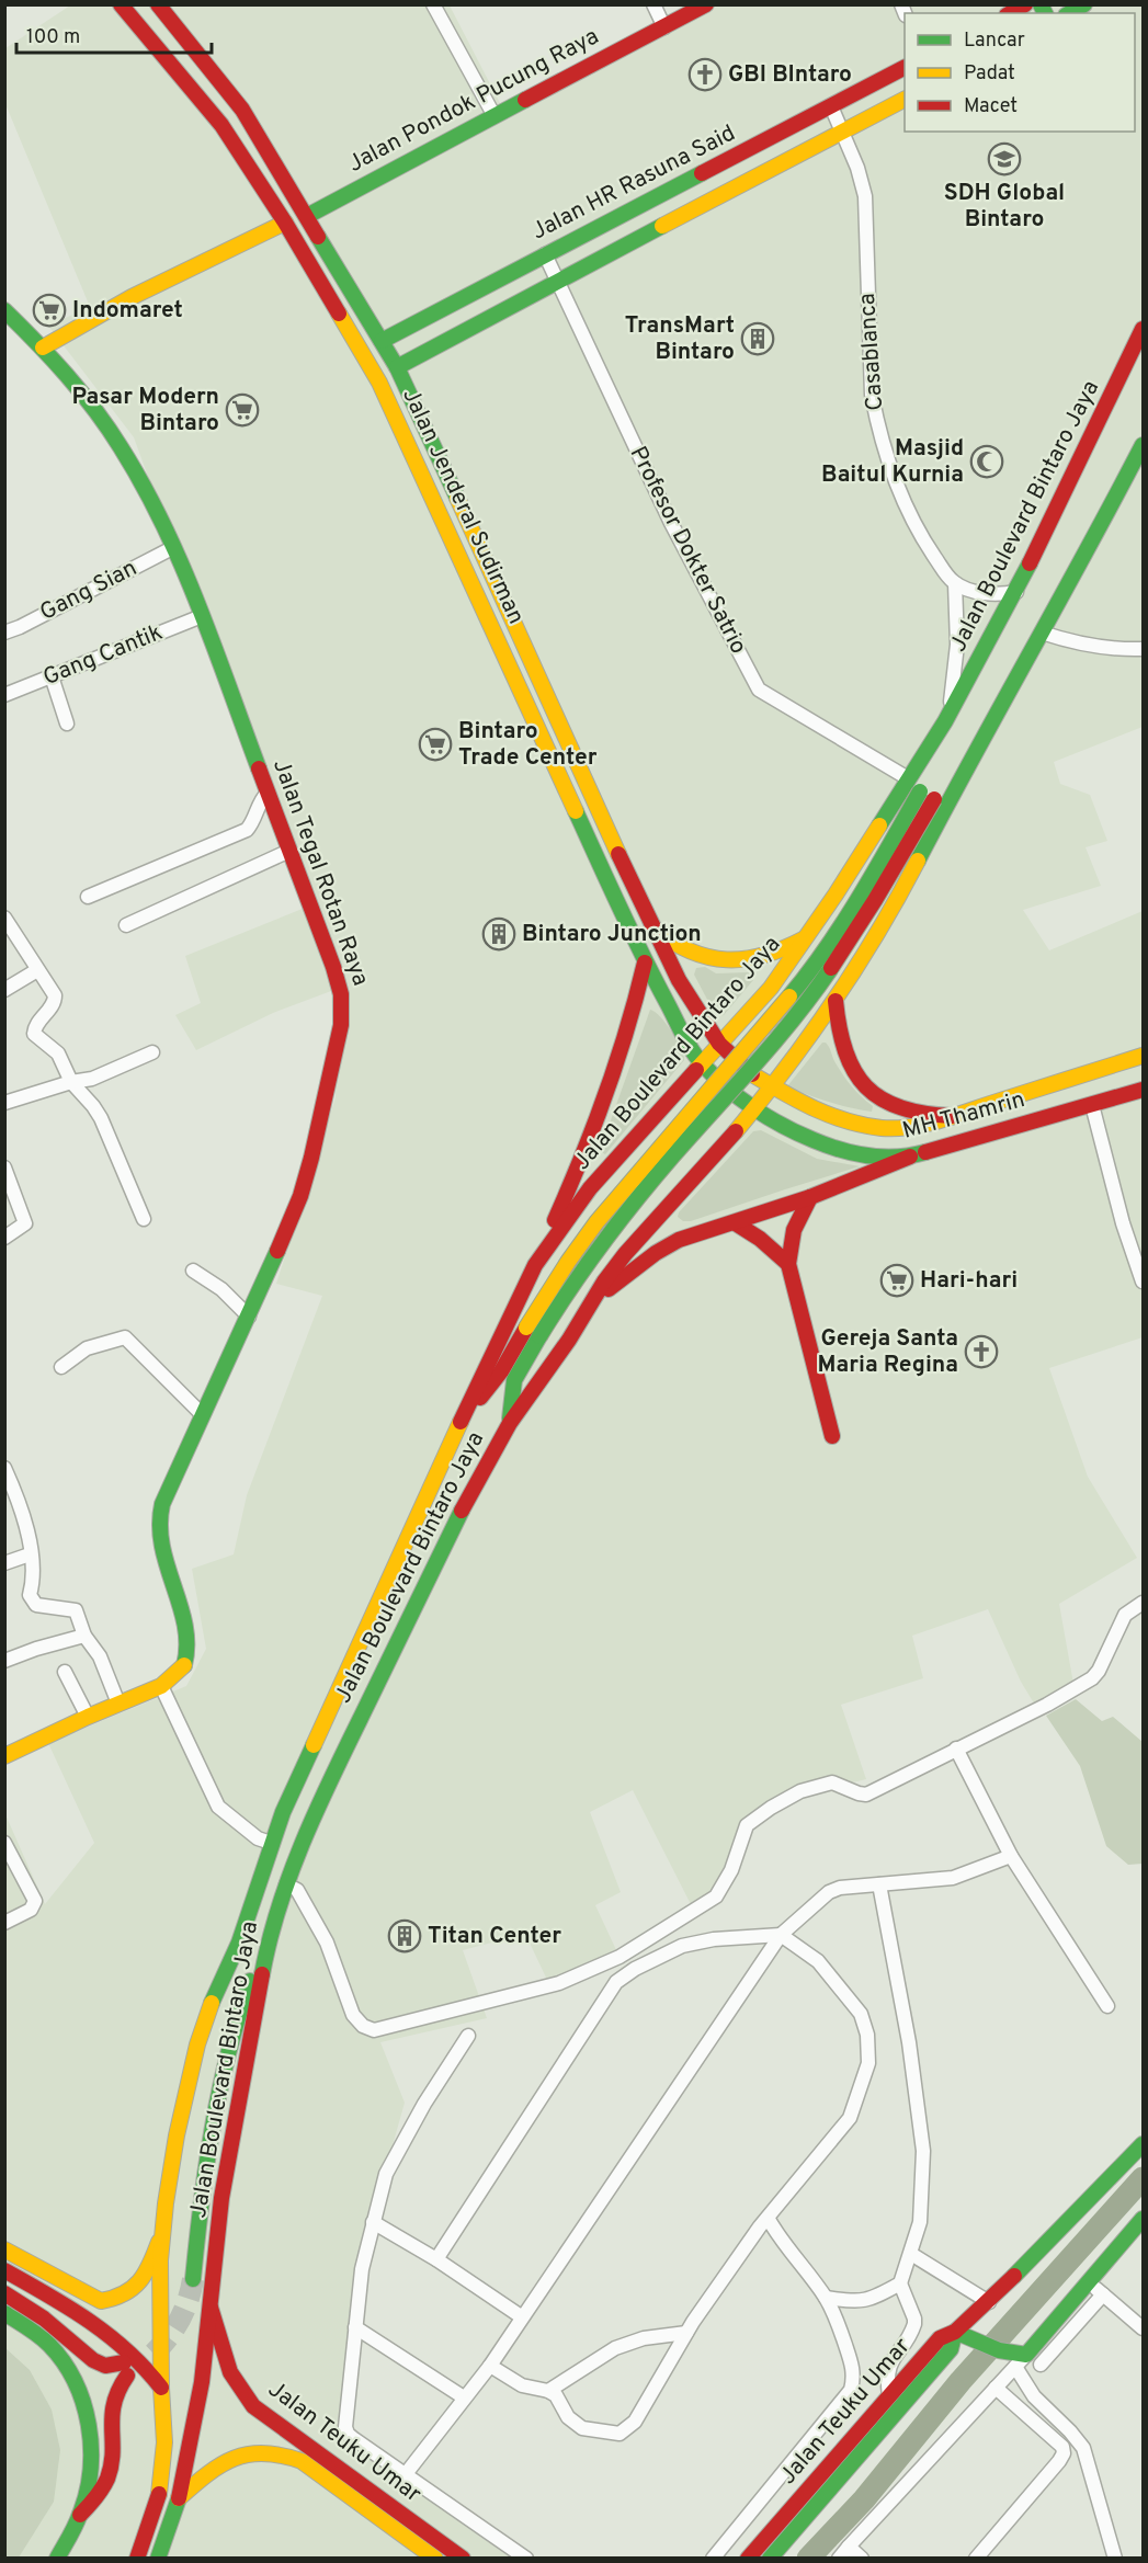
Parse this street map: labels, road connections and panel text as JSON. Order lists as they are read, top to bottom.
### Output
{
  "streets": {
    "main road": [
      "Jalan Pondok Pucung Raya",
      "Jalan HR Rasuna Said",
      "Jalan Jenderal Sudirman",
      "Jalan Boulevard Bintaro Jaya",
      "Jalan Tegal Rotan Raya",
      "MH Thamrin",
      "Jalan Teuku Umar"
    ],
    "street": [
      "Casablanca",
      "Profesor Dokter Satrio",
      "Gang Sian",
      "Gang Cantik"
    ]
  },
  "crossings": [
    ["Jalan Pondok Pucung Raya", "Jalan Jenderal Sudirman"],
    ["Jalan HR Rasuna Said", "Casablanca"],
    ["Jalan HR Rasuna Said", "Jalan Jenderal Sudirman"],
    ["Jalan HR Rasuna Said", "Profesor Dokter Satrio"],
    ["Jalan Jenderal Sudirman", "Jalan Boulevard Bintaro Jaya"],
    ["Jalan Jenderal Sudirman", "MH Thamrin"],
    ["Jalan Boulevard Bintaro Jaya", "Profesor Dokter Satrio"],
    ["Jalan Boulevard Bintaro Jaya", "MH Thamrin"],
    ["Jalan Boulevard Bintaro Jaya", "Jalan Teuku Umar"],
    ["Gang Sian", "Jalan Tegal Rotan Raya"],
    ["Gang Cantik", "Jalan Tegal Rotan Raya"]
  ],
  "places": {
    "church": ["GBI BIntaro", "Gereja Santa Maria Regina"],
    "school or university": ["SDH Global Bintaro"],
    "supermarket": [
      "Indomaret",
      "Pasar Modern Bintaro",
      "Bintaro Trade Center",
      "Hari-hari"
    ],
    "building": ["TransMart Bintaro", "Bintaro Junction", "Titan Center"],
    "mosque": ["Masjid Baitul Kurnia"]
  },
  "legend": ["Lancar", "Padat", "Macet"],
  "scale_bar": "100 m"
}
